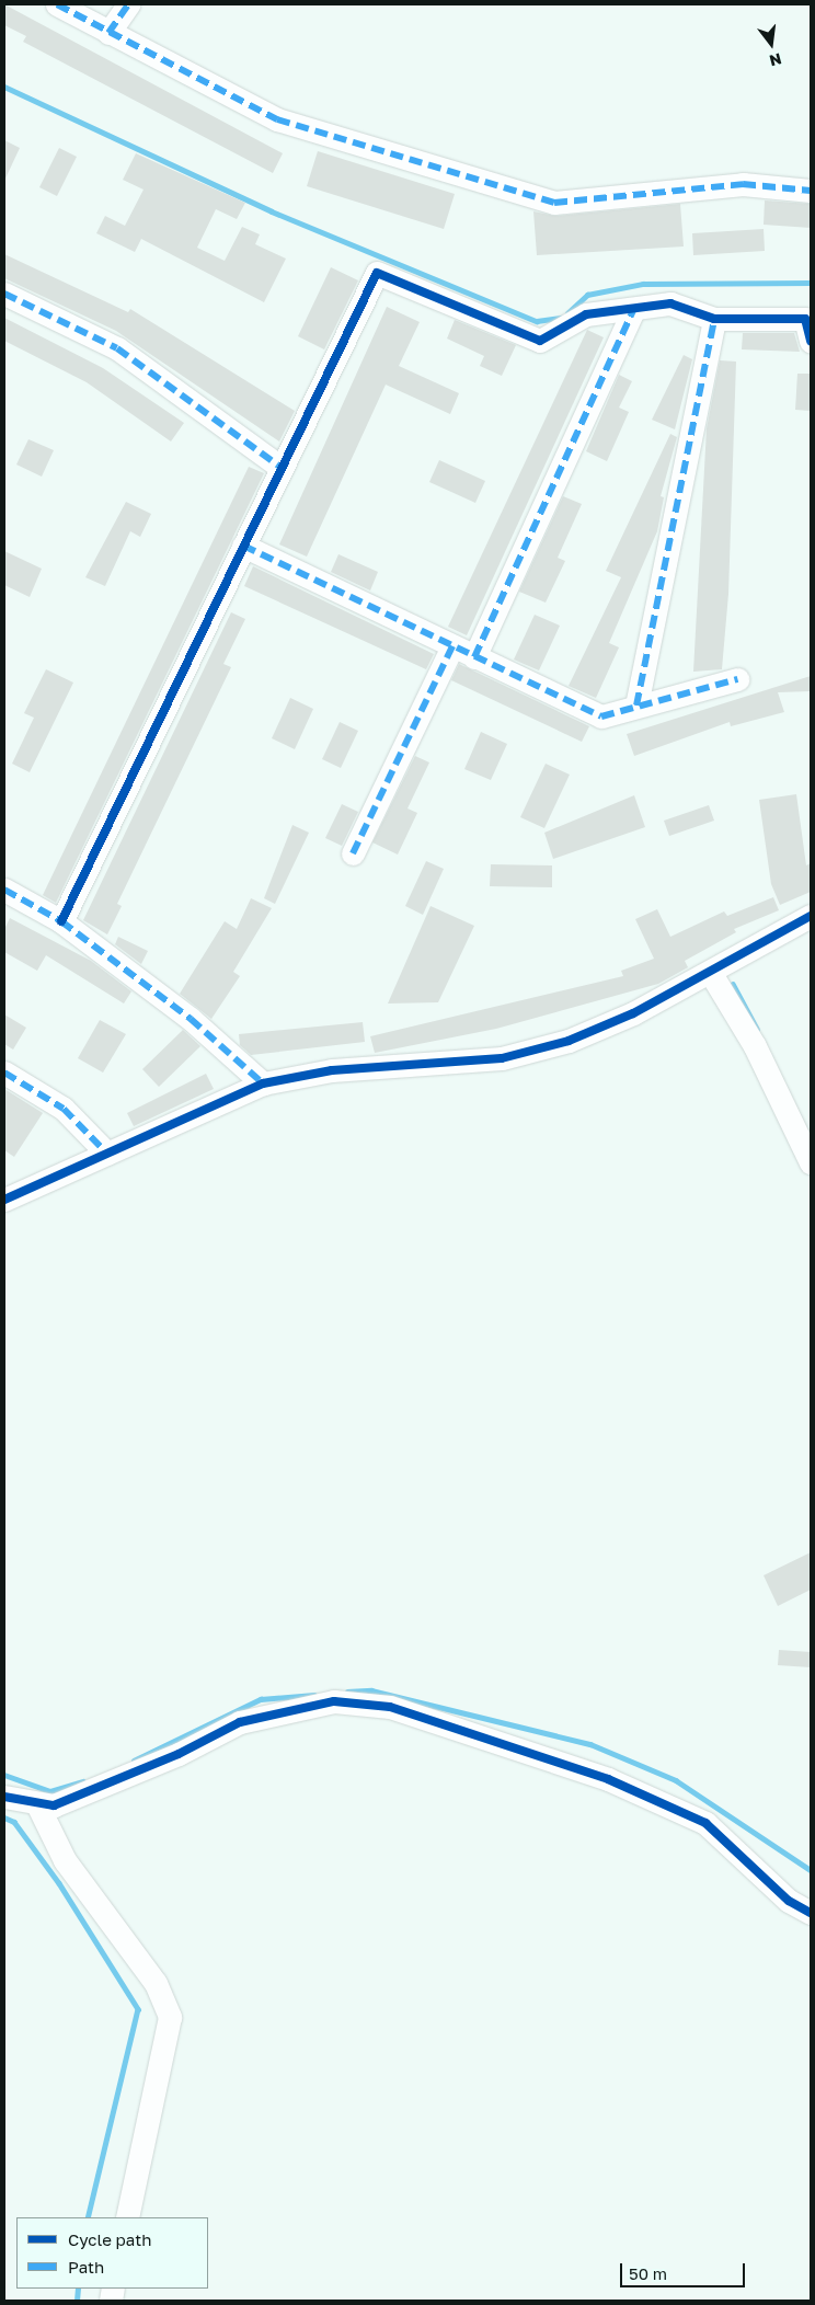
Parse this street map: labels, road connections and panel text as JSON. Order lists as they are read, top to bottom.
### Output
{
  "legend": ["Cycle path", "Path"],
  "scale_bar": "50 m",
  "north": "bottom"
}
